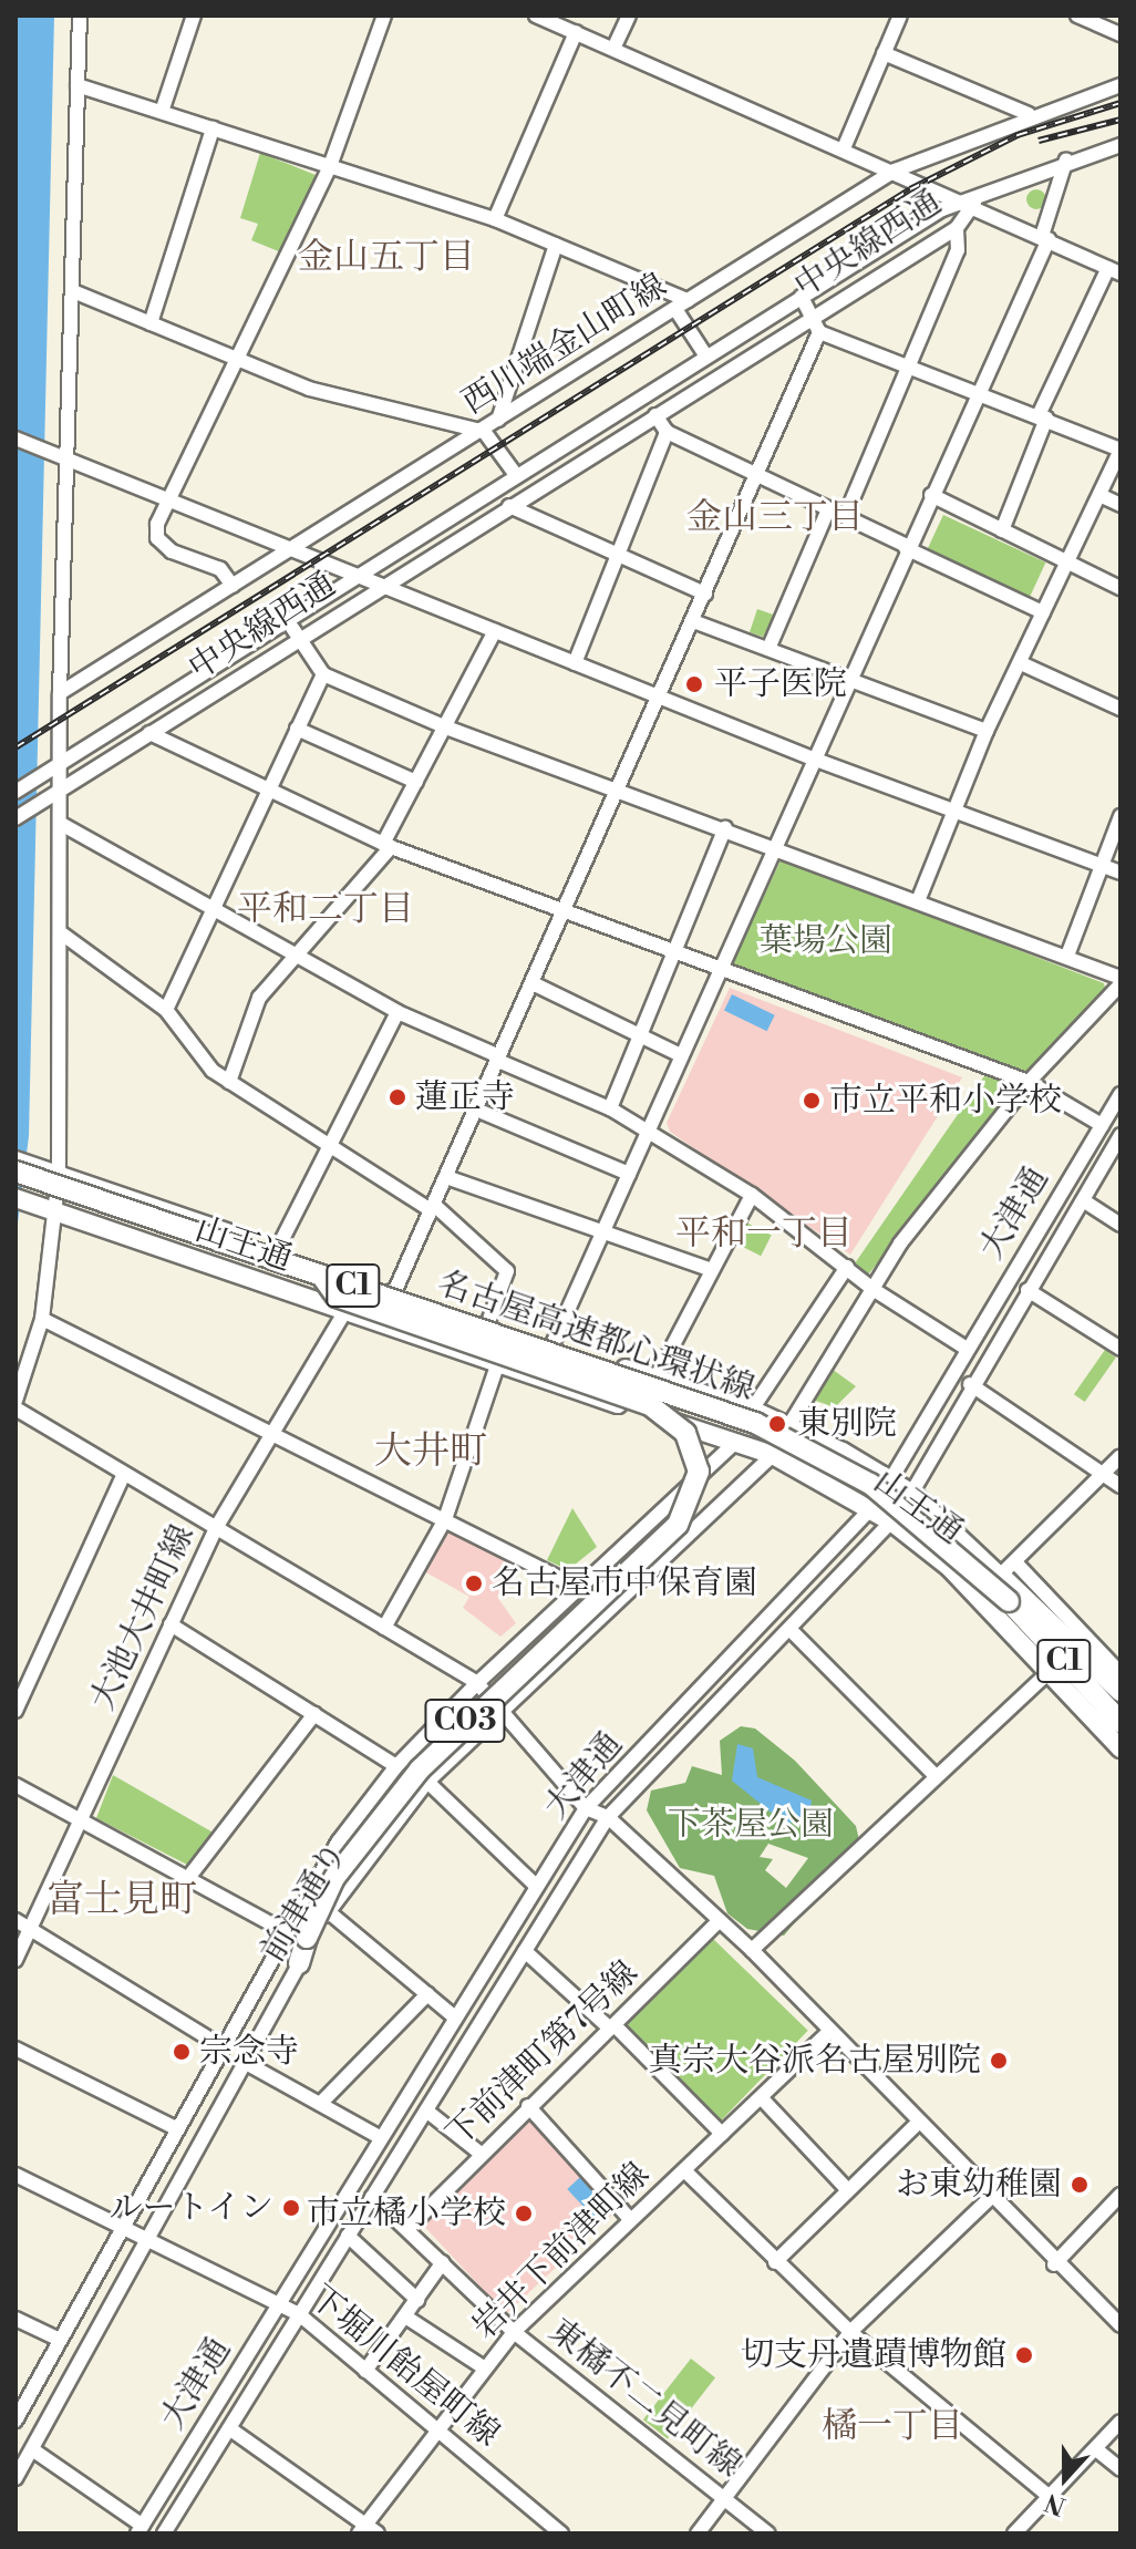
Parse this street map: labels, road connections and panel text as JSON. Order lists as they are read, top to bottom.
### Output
{
  "streets": {
    "highway": ["C1", "名古屋高速都心環状線", "C03"],
    "main road": ["山王通"],
    "street": [
      "中央線西通",
      "西川端金山町線",
      "大津通",
      "大池大井町線",
      "前津通り",
      "下前津町第7号線",
      "岩井下前津町線",
      "下堀川飴屋町線",
      "東橘不二見町線"
    ]
  },
  "crossings": [
    ["大津通", "山王通"],
    ["大津通", "下堀川飴屋町線"],
    ["大津通", "東橘不二見町線"],
    ["山王通", "名古屋高速都心環状線"],
    ["山王通", "大池大井町線"],
    ["山王通", "前津通り"],
    ["名古屋高速都心環状線", "C03"],
    ["C03", "前津通り"],
    ["前津通り", "下堀川飴屋町線"],
    ["下前津町第7号線", "東橘不二見町線"],
    ["岩井下前津町線", "下堀川飴屋町線"],
    ["岩井下前津町線", "東橘不二見町線"]
  ],
  "districts": [
    "金山五丁目",
    "金山三丁目",
    "平和二丁目",
    "平和一丁目",
    "大井町",
    "富士見町",
    "橘一丁目"
  ],
  "parks": ["葉場公園", "下茶屋公園"],
  "places": [
    "平子医院",
    "蓮正寺",
    "市立平和小学校",
    "東別院",
    "名古屋市中保育園",
    "宗念寺",
    "真宗大谷派名古屋別院",
    "お東幼稚園",
    "ルートイン",
    "市立橘小学校",
    "切支丹遺蹟博物館"
  ],
  "north": "bottom"
}
